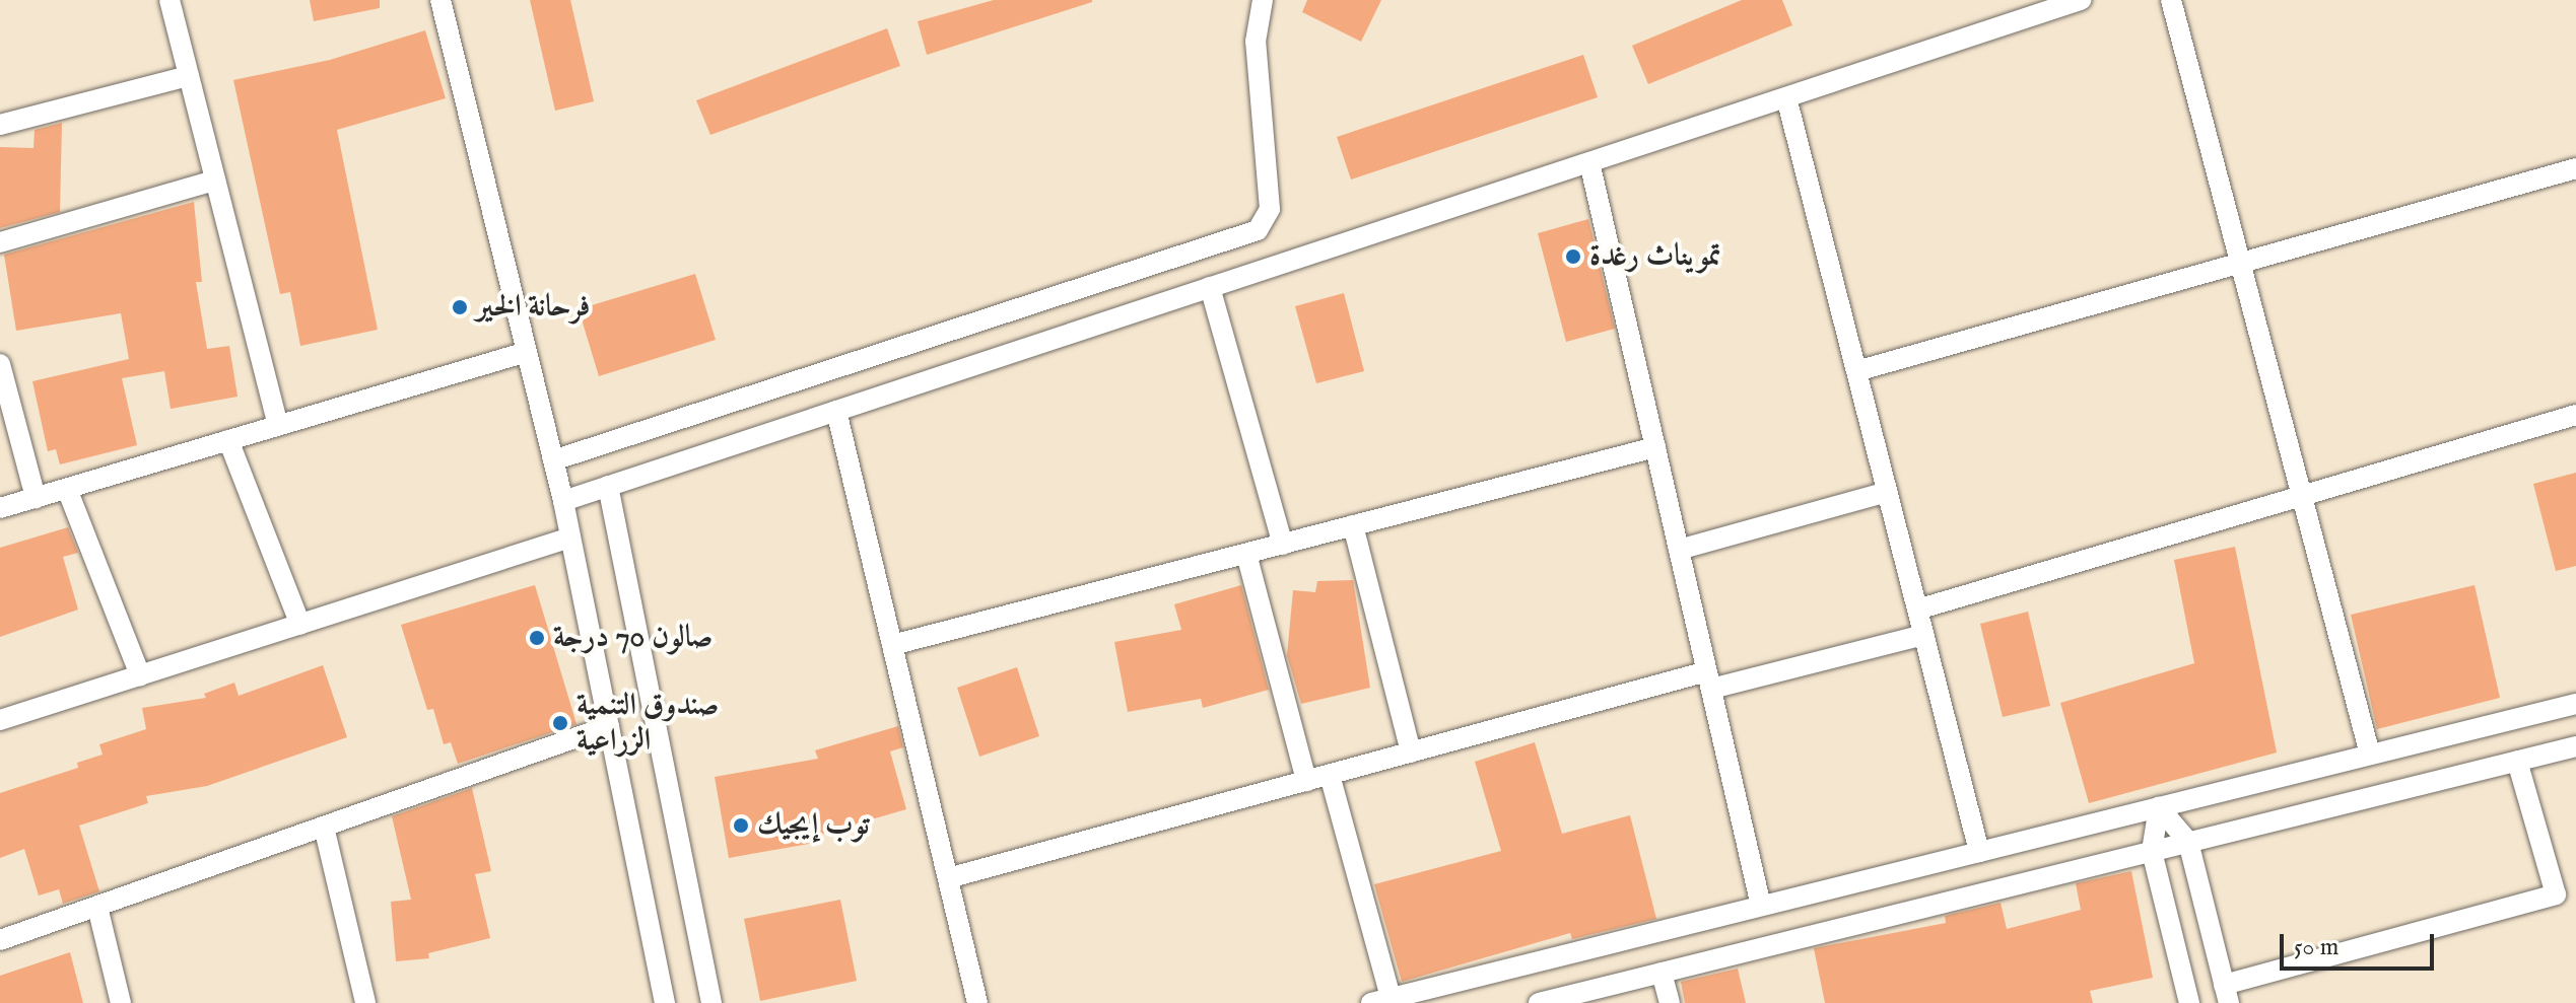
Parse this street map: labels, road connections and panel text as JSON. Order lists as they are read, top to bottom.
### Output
{
  "places": [
    "تمويناث رغدة",
    "فرحانة الخير",
    "صالون 70 درجة",
    "صندوق التنمية الزراعية",
    "توب إيجيك"
  ],
  "scale_bar": "50 m"
}
